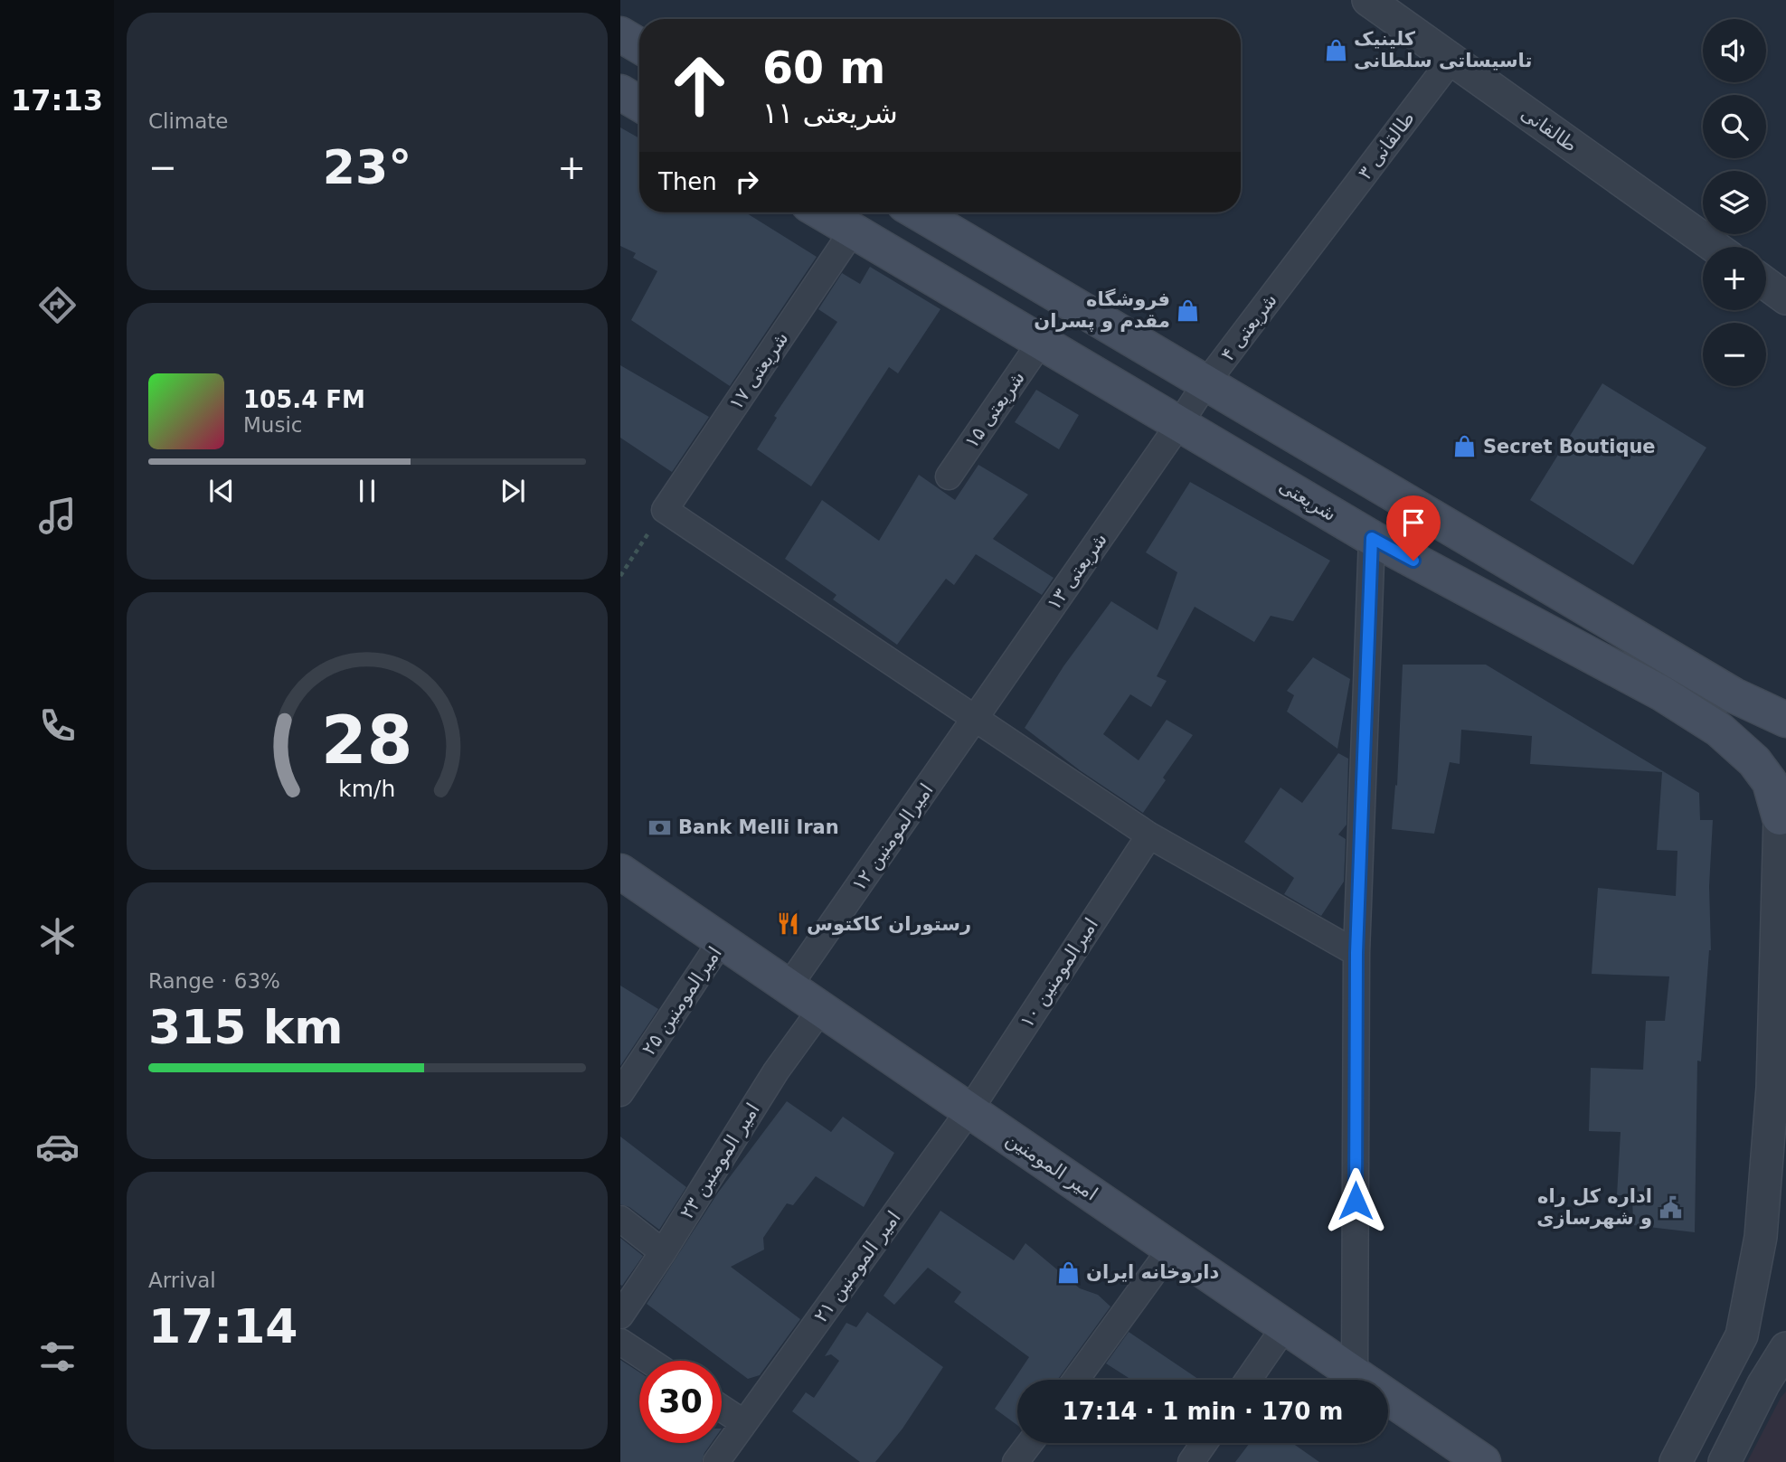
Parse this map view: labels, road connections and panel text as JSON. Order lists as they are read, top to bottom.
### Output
{
  "streets": {
    "main road": ["شریعتی", "امیر المومنین"],
    "street": [
      "طالقانی",
      "طالقانی ۳",
      "شریعتی ۴",
      "شریعتی ۱۷",
      "شریعتی ۱۵",
      "شریعتی ۱۳",
      "امیرالمومنین ۱۲",
      "امیرالمومنین ۱۰",
      "امیرالمومنین ۲۵",
      "امیر المومنین ۲۳",
      "امیر المومنین ۲۱"
    ]
  },
  "crossings": [
    ["طالقانی", "طالقانی ۳"],
    ["طالقانی ۳", "شریعتی ۴"],
    ["شریعتی ۴", "شریعتی"],
    ["شریعتی ۴", "شریعتی ۱۳"],
    ["شریعتی ۱۷", "شریعتی"],
    ["شریعتی ۱۵", "شریعتی"],
    ["شریعتی", "شریعتی ۱۳"],
    ["شریعتی ۱۳", "امیرالمومنین ۱۲"],
    ["امیرالمومنین ۱۲", "امیر المومنین"],
    ["امیرالمومنین ۱۰", "امیر المومنین"],
    ["امیرالمومنین ۱۰", "امیر المومنین ۲۱"],
    ["امیرالمومنین ۲۵", "امیر المومنین"],
    ["امیر المومنین ۲۳", "امیر المومنین"],
    ["امیر المومنین", "امیر المومنین ۲۱"]
  ],
  "places": {
    "shop": [
      "کلینیک تاسیساتی سلطانی",
      "فروشگاه مقدم و پسران",
      "Secret Boutique",
      "داروخانه ایران"
    ],
    "bank": ["Bank Melli Iran"],
    "restaurant": ["رستوران کاکتوس"],
    "public building": ["اداره کل راه و شهرسازی"]
  },
  "page": {
    "tabs": "17:13",
    "tile": [
      "Climate",
      ["Range · 63%", "315 km"],
      ["Arrival", "17:14"]
    ],
    "map_buttons": ["+", "−"],
    "turn": ["60 m", "شریعتی ۱۱"],
    "heat": ["−", "23°", "+"],
    "then": "Then",
    "song": ["105.4 FM", "Music"],
    "limit": "30",
    "trip": "17:14 · 1 min · 170 m",
    "gauge": ["28", "km/h"]
  }
}
